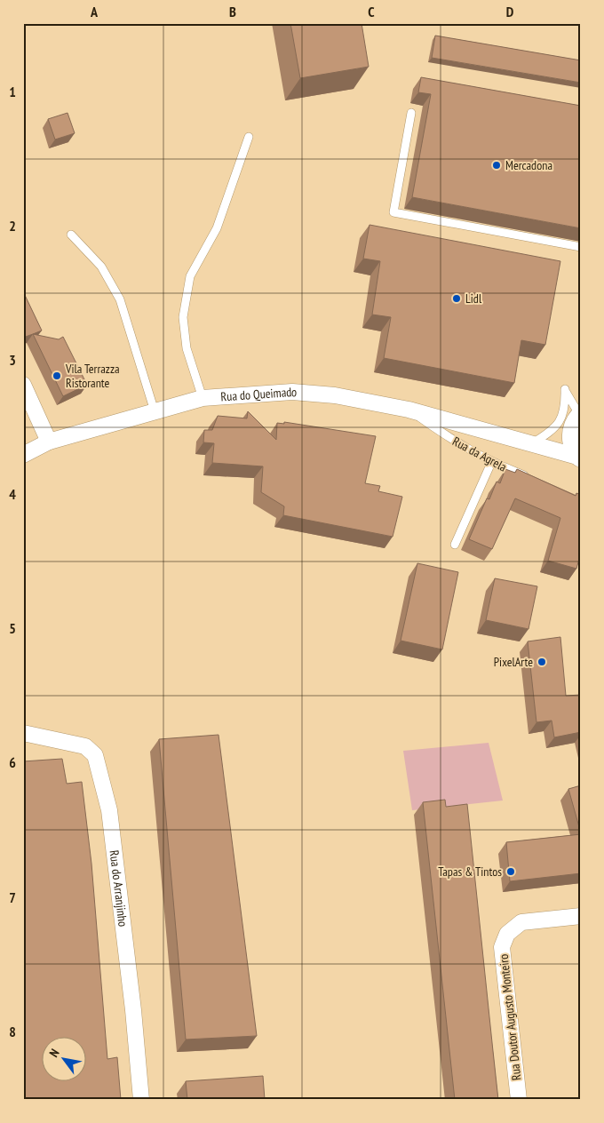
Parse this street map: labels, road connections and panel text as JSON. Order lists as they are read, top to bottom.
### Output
{
  "streets": {
    "street": ["Rua do Queimado", "Rua do Arranjinho", "Rua Doutor Augusto Monteiro"],
    "lane": ["Rua da Agrela"]
  },
  "crossings": [
    ["Rua do Queimado", "Rua da Agrela"]
  ],
  "places": [
    "Mercadona",
    "Lidl",
    "Vila Terrazza Ristorante",
    "PixelArte",
    "Tapas & Tintos"
  ],
  "north": "top left",
  "grid": {
    "columns": [
      "A",
      "B",
      "C",
      "D"
    ],
    "rows": [
      "1",
      "2",
      "3",
      "4",
      "5",
      "6",
      "7",
      "8"
    ]
  }
}
